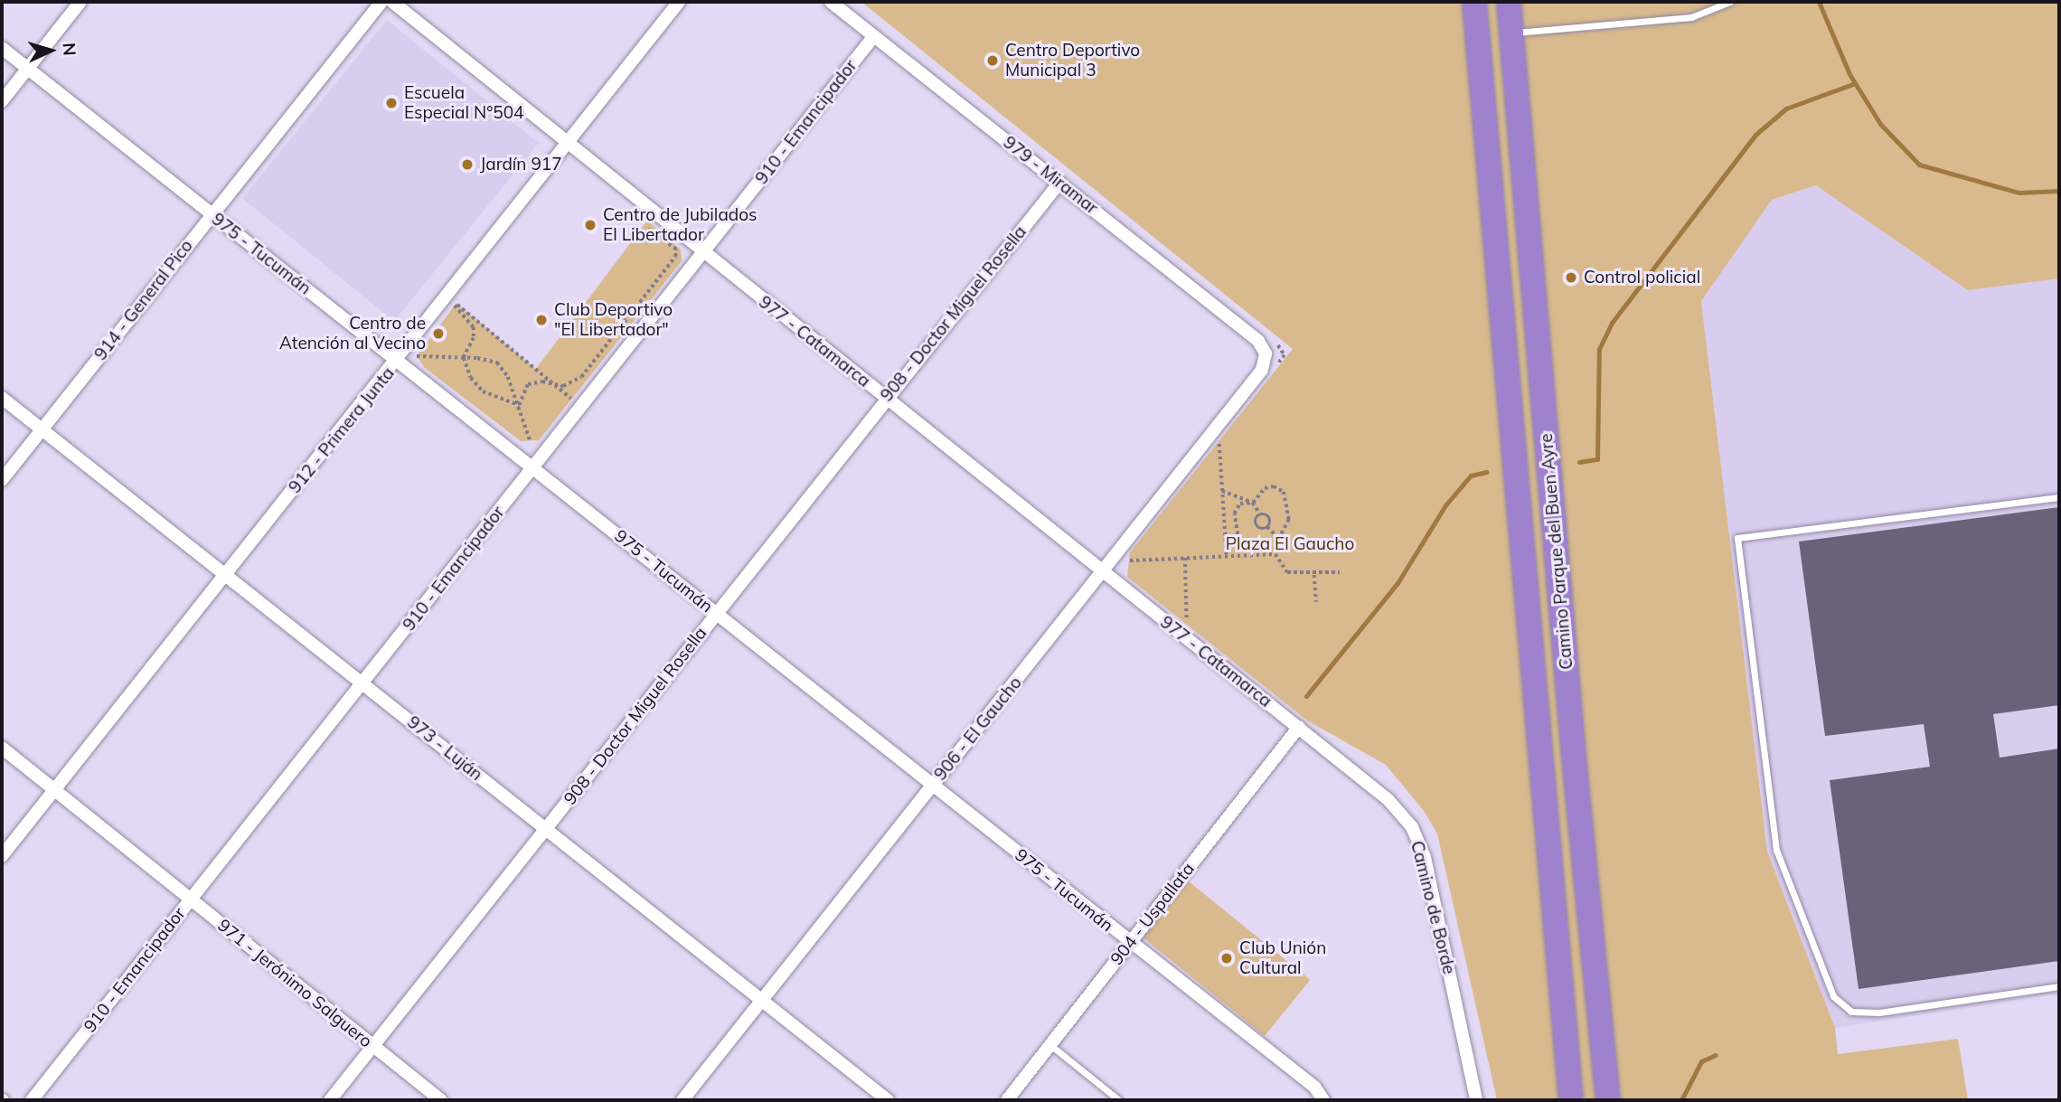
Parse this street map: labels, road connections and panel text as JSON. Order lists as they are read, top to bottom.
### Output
{
  "streets": {
    "highway": ["Camino Parque del Buen Ayre"],
    "street": [
      "910 - Emancipador",
      "979 - Miramar",
      "975 - Tucumán",
      "914 - General Pico",
      "908 - Doctor Miguel Rosella",
      "977 - Catamarca",
      "912 - Primera Junta",
      "906 - El Gaucho",
      "973 - Luján",
      "Camino de Borde",
      "904 - Uspallata",
      "971 - Jerónimo Salguero"
    ]
  },
  "crossings": [
    ["910 - Emancipador", "979 - Miramar"],
    ["910 - Emancipador", "975 - Tucumán"],
    ["910 - Emancipador", "977 - Catamarca"],
    ["910 - Emancipador", "973 - Luján"],
    ["910 - Emancipador", "971 - Jerónimo Salguero"],
    ["979 - Miramar", "908 - Doctor Miguel Rosella"],
    ["979 - Miramar", "906 - El Gaucho"],
    ["975 - Tucumán", "914 - General Pico"],
    ["975 - Tucumán", "908 - Doctor Miguel Rosella"],
    ["975 - Tucumán", "912 - Primera Junta"],
    ["975 - Tucumán", "906 - El Gaucho"],
    ["975 - Tucumán", "904 - Uspallata"],
    ["914 - General Pico", "973 - Luján"],
    ["908 - Doctor Miguel Rosella", "977 - Catamarca"],
    ["908 - Doctor Miguel Rosella", "973 - Luján"],
    ["908 - Doctor Miguel Rosella", "971 - Jerónimo Salguero"],
    ["977 - Catamarca", "912 - Primera Junta"],
    ["977 - Catamarca", "906 - El Gaucho"],
    ["977 - Catamarca", "Camino de Borde"],
    ["977 - Catamarca", "904 - Uspallata"],
    ["912 - Primera Junta", "973 - Luján"],
    ["912 - Primera Junta", "971 - Jerónimo Salguero"],
    ["906 - El Gaucho", "973 - Luján"],
    ["Camino de Borde", "904 - Uspallata"]
  ],
  "parks": ["Plaza El Gaucho"],
  "places": [
    "Centro Deportivo Municipal 3",
    "Escuela Especial N°504",
    "Jardín 917",
    "Centro de Jubilados El Libertador",
    "Control policial",
    "Club Deportivo \"El Libertador\"",
    "Centro de Atención al Vecino",
    "Club Unión Cultural"
  ],
  "north": "right"
}
